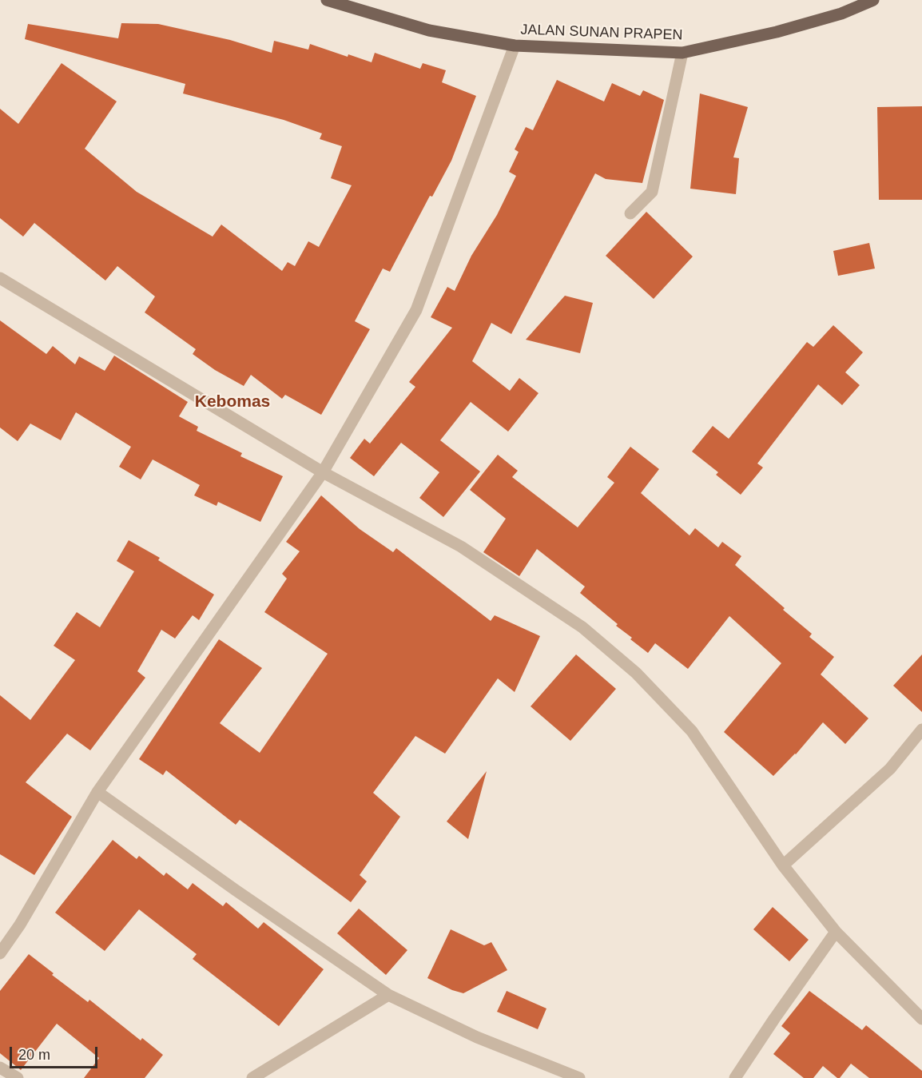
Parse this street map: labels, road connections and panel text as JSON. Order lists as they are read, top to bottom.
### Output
{
  "streets": {
    "main road": ["JALAN SUNAN PRAPEN"]
  },
  "districts": ["Kebomas"],
  "scale_bar": "20 m"
}
